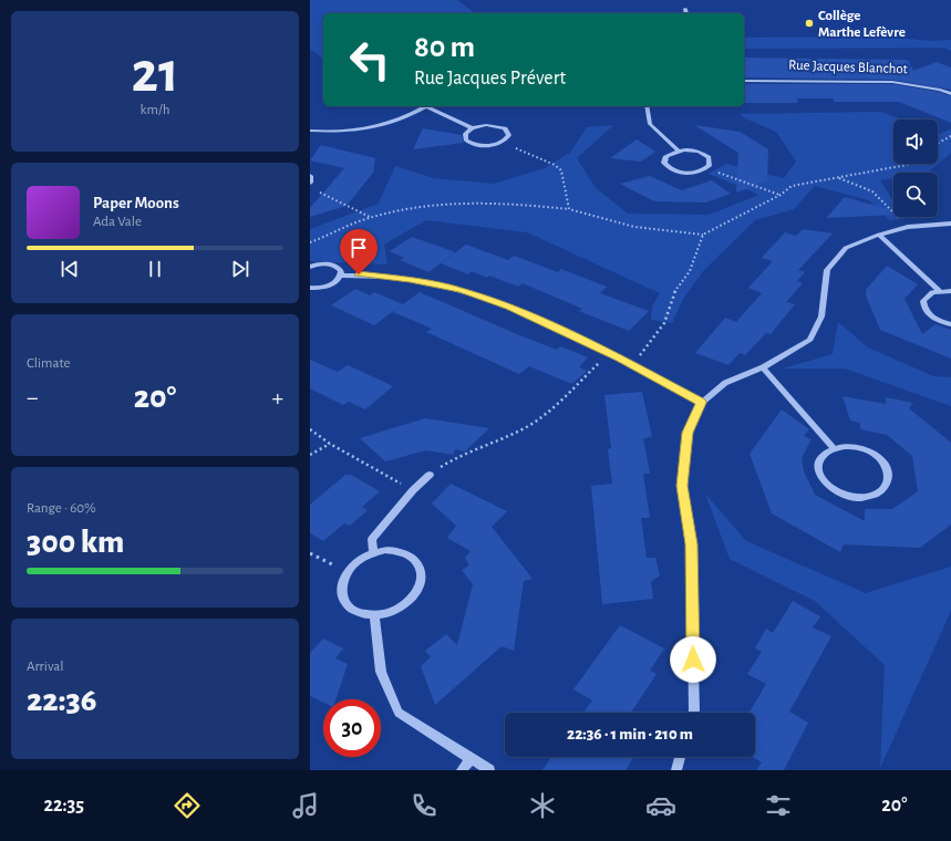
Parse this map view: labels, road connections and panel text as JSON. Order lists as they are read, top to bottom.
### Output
{
  "streets": {
    "street": ["Rue Jacques Blanchot"]
  },
  "places": ["Collège Marthe Lefèvre"],
  "page": {
    "tile": [
      ["21", "km/h"],
      "Climate",
      ["Range · 60%", "300 km"],
      ["Arrival", "22:36"]
    ],
    "turn": ["80 m", "Rue Jacques Prévert"],
    "song": ["Paper Moons", "Ada Vale"],
    "heat": ["−", "20°", "+"],
    "limit": "30",
    "trip": "22:36 · 1 min · 210 m",
    "tabs": ["22:35", "20°"]
  }
}
